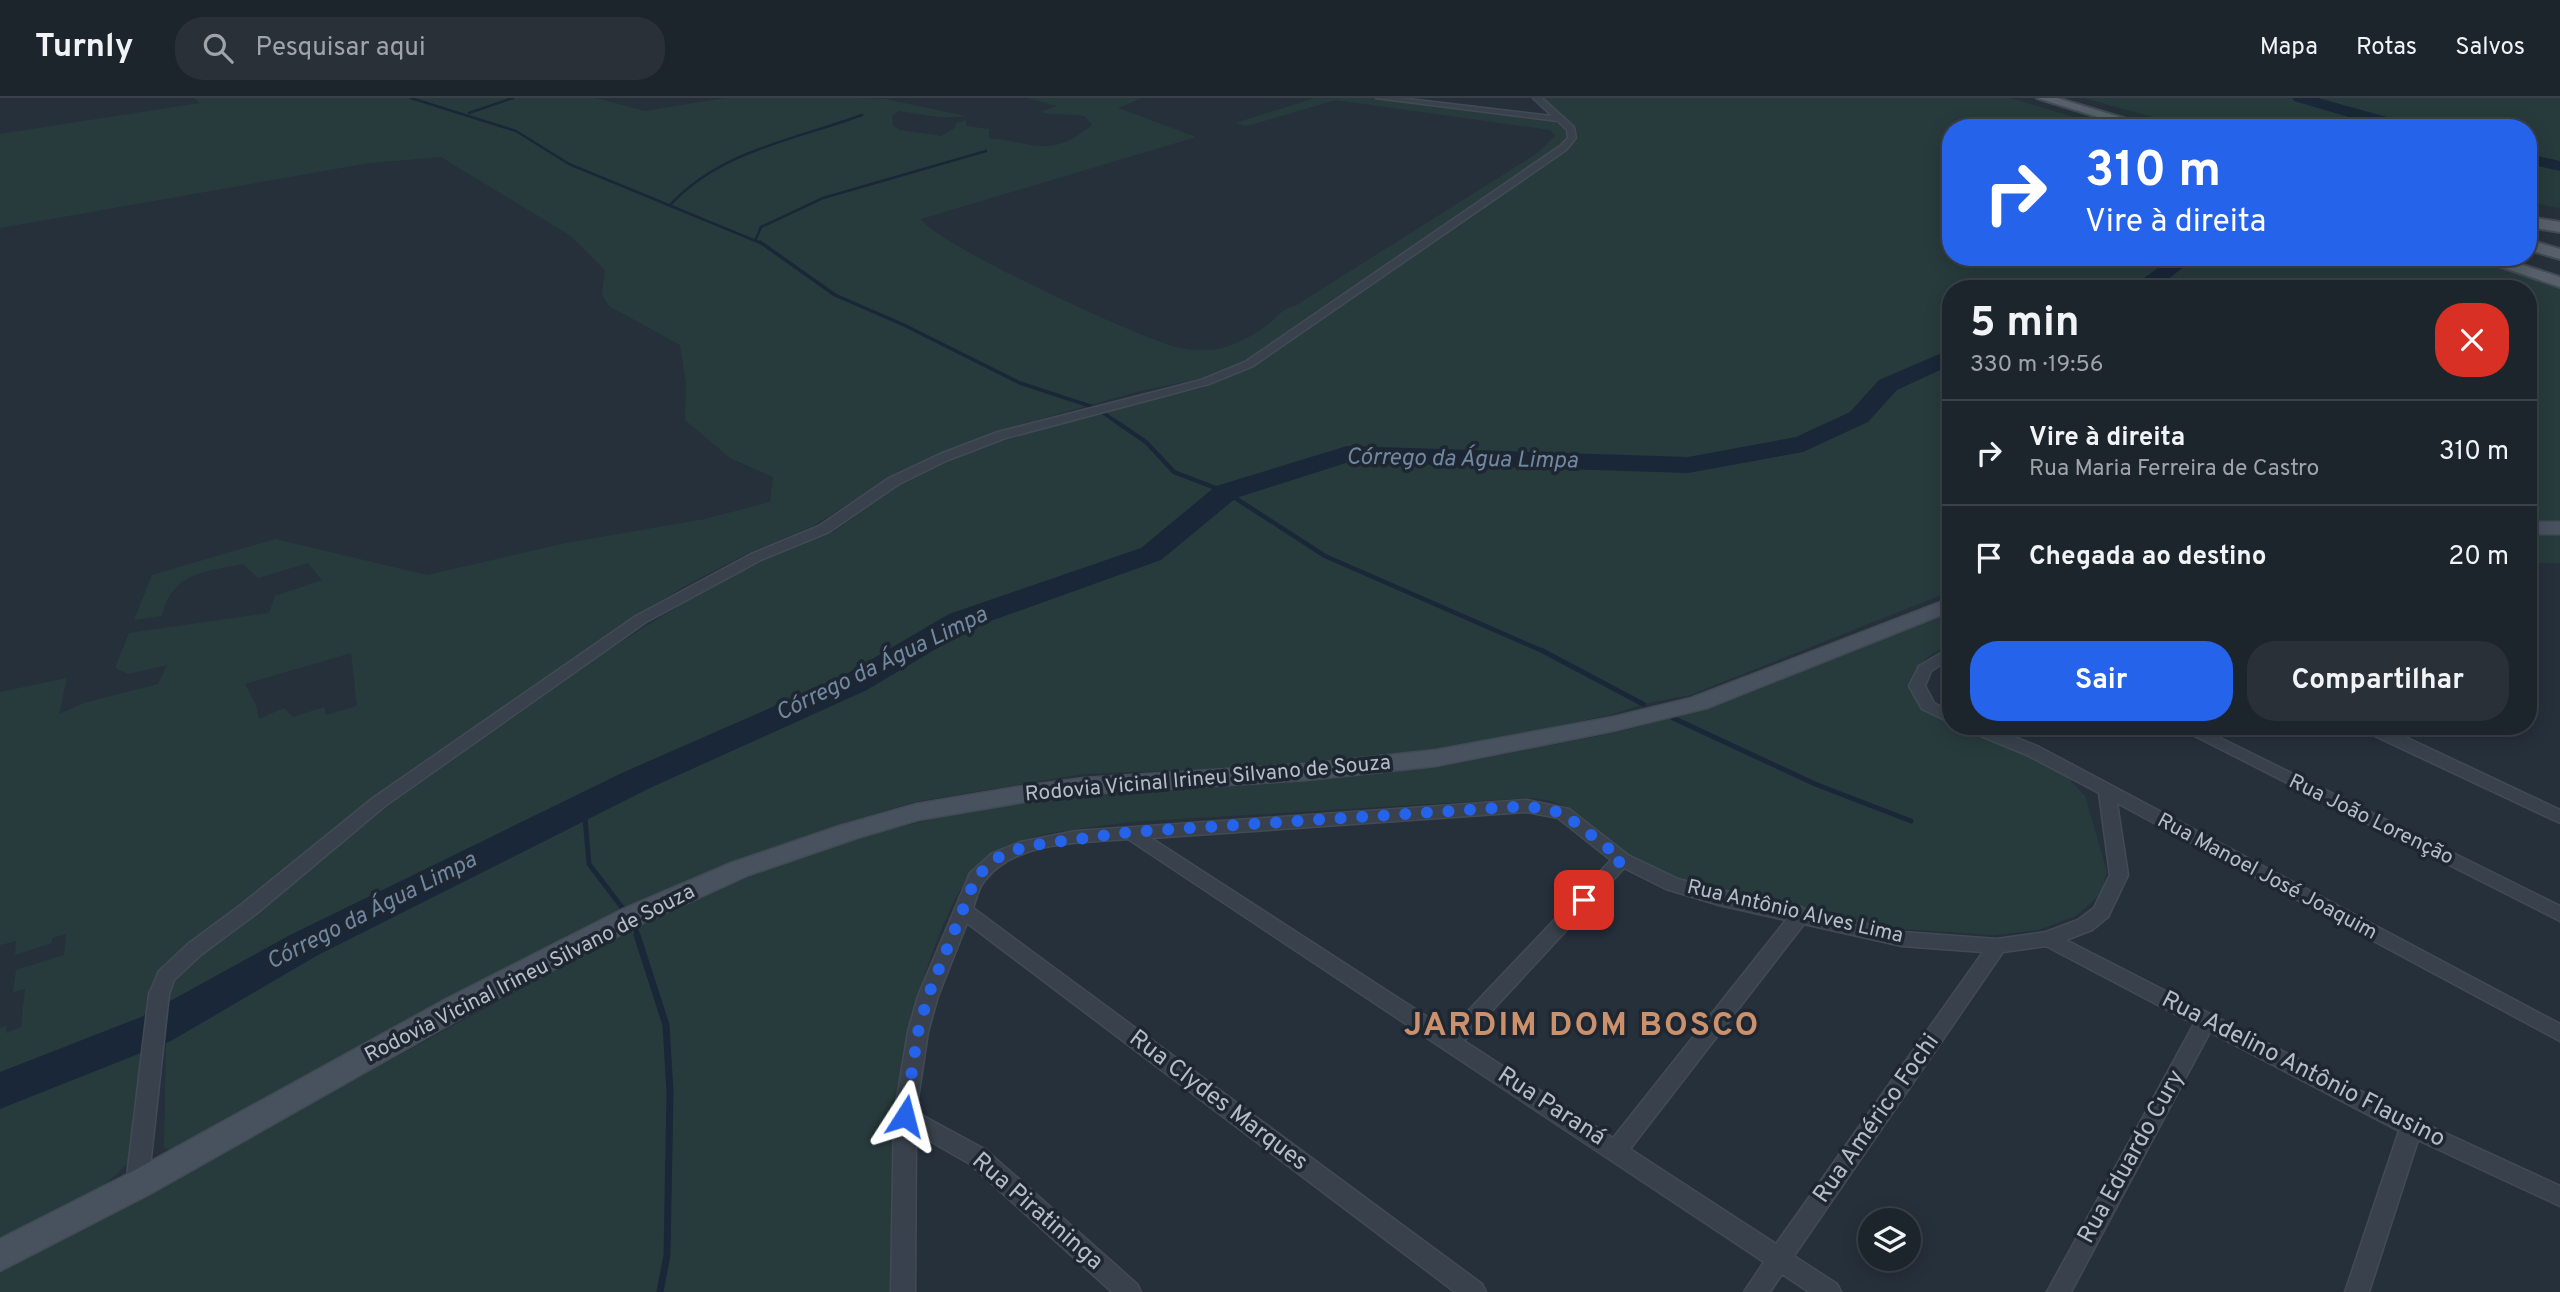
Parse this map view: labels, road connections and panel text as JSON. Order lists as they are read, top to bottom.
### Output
{
  "streets": {
    "main road": ["Rodovia Vicinal Irineu Silvano de Souza"],
    "street": [
      "Rua João Lorenção",
      "Rua Manoel José Joaquim",
      "Rua Antônio Alves Lima",
      "Rua Adelino Antônio Flausino",
      "Rua Clydes Marques",
      "Rua Paraná",
      "Rua Américo Fochi",
      "Rua Eduardo Cury",
      "Rua Piratininga"
    ]
  },
  "crossings": [
    ["Rua Manoel José Joaquim", "Rua Antônio Alves Lima"],
    ["Rua Antônio Alves Lima", "Rua Adelino Antônio Flausino"],
    ["Rua Antônio Alves Lima", "Rua Clydes Marques"],
    ["Rua Antônio Alves Lima", "Rua Paraná"],
    ["Rua Antônio Alves Lima", "Rua Américo Fochi"],
    ["Rua Antônio Alves Lima", "Rua Piratininga"],
    ["Rua Adelino Antônio Flausino", "Rua Eduardo Cury"],
    ["Rua Paraná", "Rua Américo Fochi"]
  ],
  "districts": ["JARDIM DOM BOSCO"],
  "water": ["Córrego da Água Limpa"],
  "page": {
    "header": "Turnly",
    "search": "Pesquisar aqui",
    "nav": ["Mapa", "Rotas", "Salvos"],
    "turn": ["310 m", "Vire à direita"],
    "heading": ["5 min", "330 m · 19:56"],
    "list": [
      {
        "name": "Vire à direita",
        "note": "Rua Maria Ferreira de Castro",
        "value": "310 m"
      },
      {
        "name": "Chegada ao destino",
        "value": "20 m"
      }
    ],
    "buttons": ["Sair", "Compartilhar"]
  }
}
